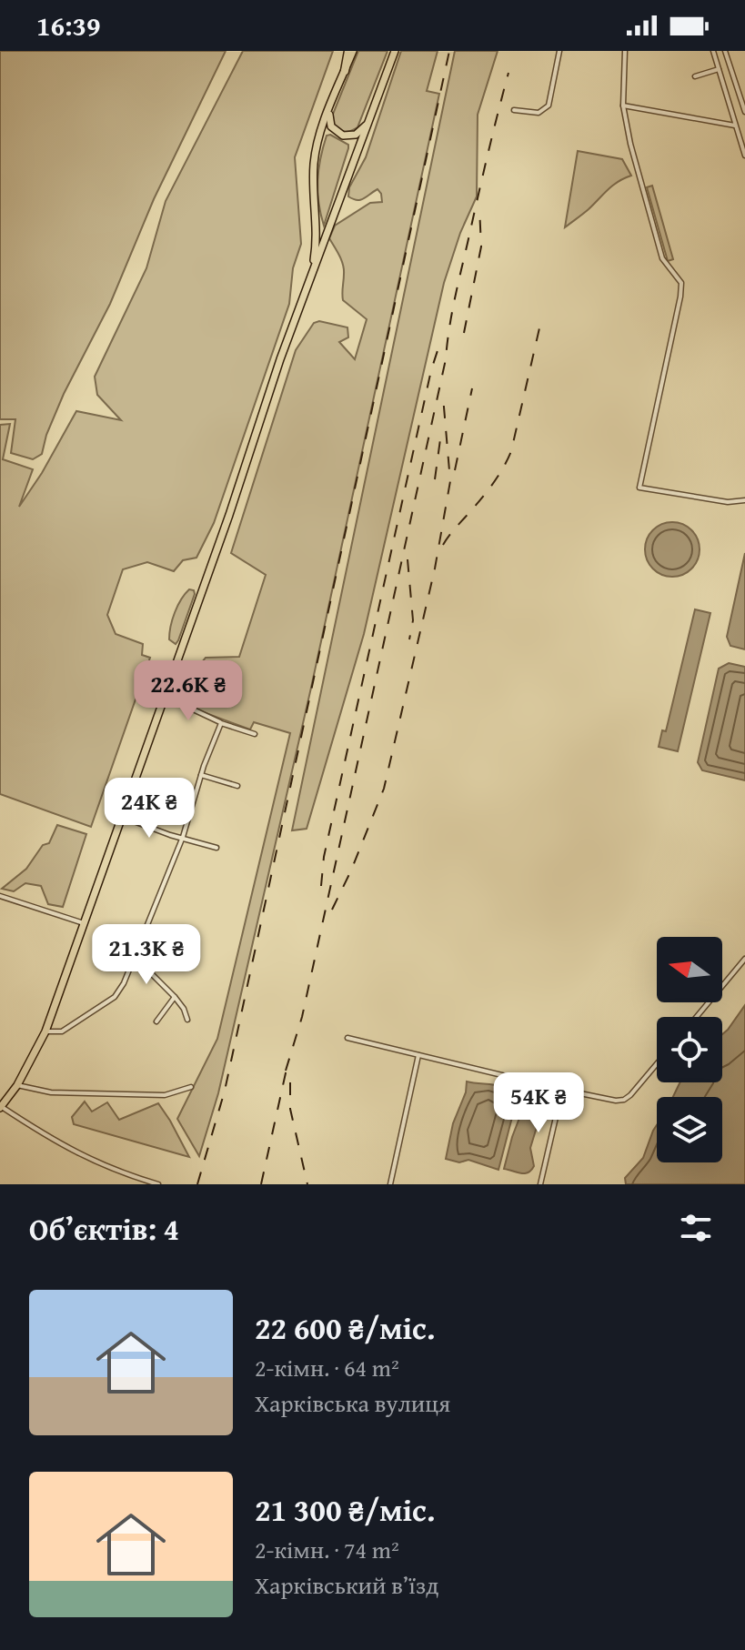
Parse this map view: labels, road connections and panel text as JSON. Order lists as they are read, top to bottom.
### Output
{
  "north": "left",
  "page": {
    "status": "16:39",
    "price": [
      "22.6K ₴",
      "24K ₴",
      "21.3K ₴",
      "54K ₴"
    ],
    "heading": "Об’єктів: 4",
    "list": [
      {
        "name": "22 600 ₴/міс.",
        "note": "2-кімн. · 64 m² · Харківська вулиця"
      },
      {
        "name": "21 300 ₴/міс.",
        "note": "2-кімн. · 74 m² · Харківський в’їзд"
      }
    ]
  }
}
